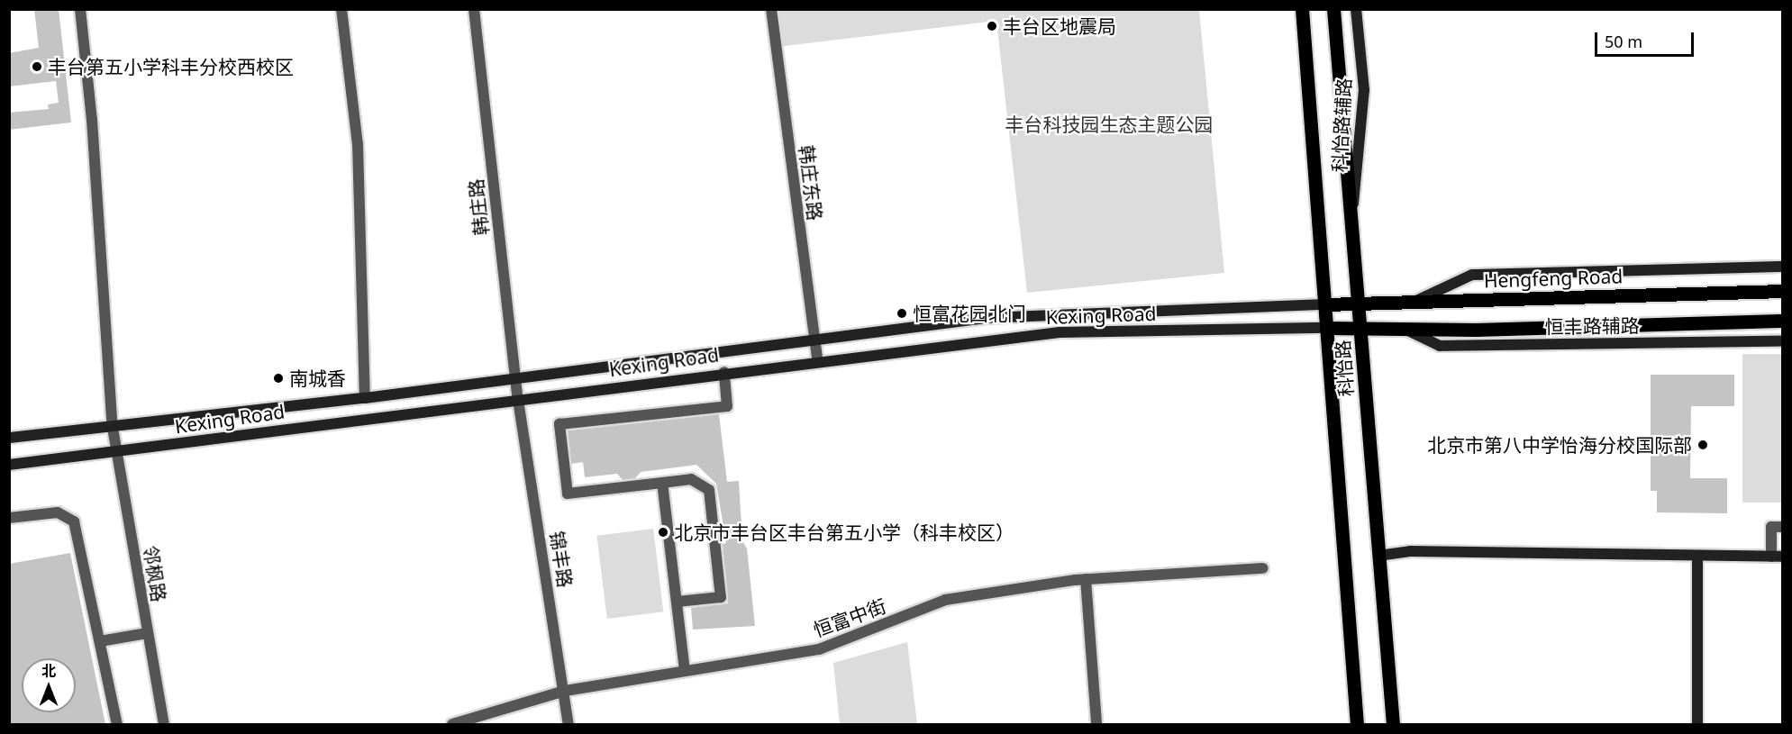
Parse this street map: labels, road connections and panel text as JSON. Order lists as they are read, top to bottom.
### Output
{
  "streets": {
    "main road": [
      "科怡路辅路",
      "Hengfeng Road",
      "Kexing Road",
      "恒丰路辅路",
      "科怡路"
    ],
    "street": [
      "韩庄东路",
      "韩庄路",
      "锦丰路",
      "邻枫路",
      "恒富中街"
    ]
  },
  "crossings": [
    ["科怡路辅路", "科怡路"],
    ["韩庄东路", "Kexing Road"],
    ["韩庄路", "Kexing Road"],
    ["韩庄路", "锦丰路"],
    ["Hengfeng Road", "Kexing Road"],
    ["Hengfeng Road", "科怡路"],
    ["Kexing Road", "科怡路"],
    ["Kexing Road", "锦丰路"],
    ["Kexing Road", "邻枫路"],
    ["锦丰路", "恒富中街"]
  ],
  "parks": ["丰台科技园生态主题公园"],
  "places": [
    "丰台区地震局",
    "丰台第五小学科丰分校西校区",
    "恒富花园北门",
    "南城香",
    "北京市第八中学怡海分校国际部",
    "北京市丰台区丰台第五小学（科丰校区）"
  ],
  "scale_bar": "50 m",
  "north": "top"
}
